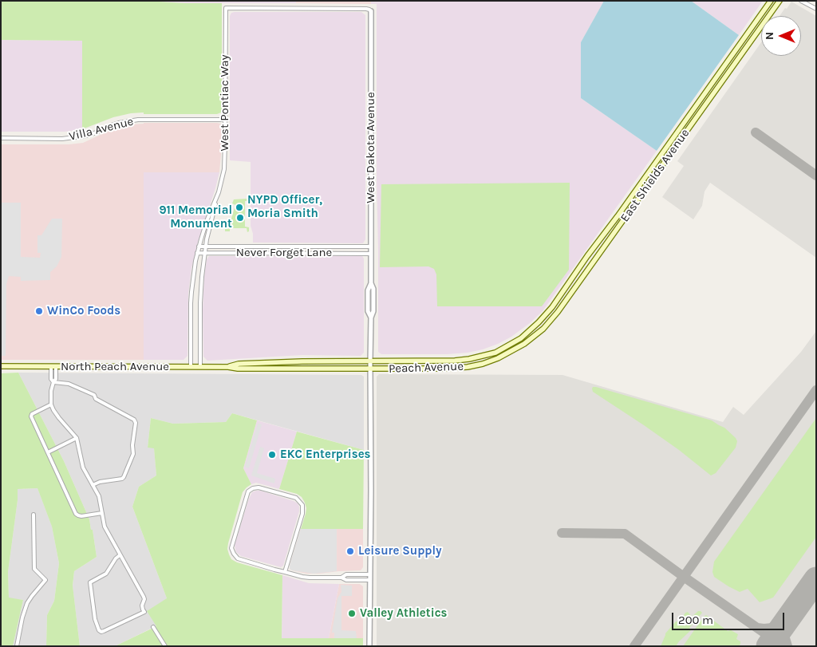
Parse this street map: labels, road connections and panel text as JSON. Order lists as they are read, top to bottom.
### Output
{
  "streets": {
    "main road": ["East Shields Avenue", "North Peach Avenue", "Peach Avenue"],
    "street": [
      "West Pontiac Way",
      "Villa Avenue",
      "West Dakota Avenue",
      "Never Forget Lane"
    ]
  },
  "crossings": [
    ["West Pontiac Way", "Villa Avenue"],
    ["West Pontiac Way", "West Dakota Avenue"],
    ["West Pontiac Way", "Never Forget Lane"],
    ["West Pontiac Way", "North Peach Avenue"],
    ["West Dakota Avenue", "Never Forget Lane"],
    ["West Dakota Avenue", "North Peach Avenue"],
    ["West Dakota Avenue", "Peach Avenue"],
    ["East Shields Avenue", "Peach Avenue"],
    ["North Peach Avenue", "Peach Avenue"]
  ],
  "places": [
    "NYPD Officer, Moria Smith",
    "911 Memorial Monument",
    "WinCo Foods",
    "EKC Enterprises",
    "Leisure Supply",
    "Valley Athletics"
  ],
  "scale_bar": "200 m",
  "north": "left"
}
